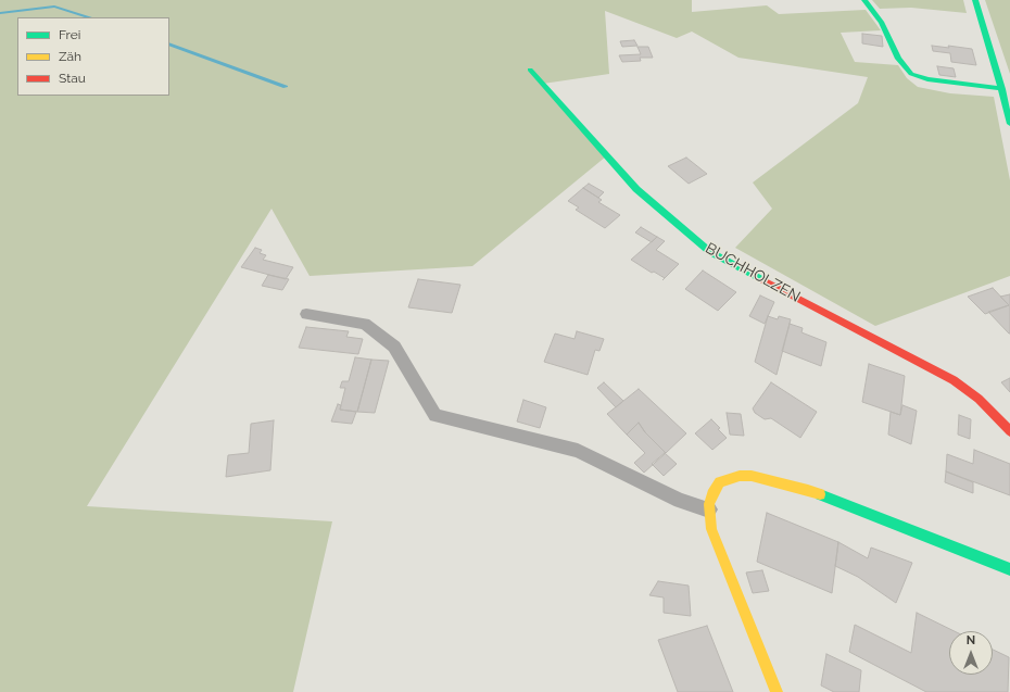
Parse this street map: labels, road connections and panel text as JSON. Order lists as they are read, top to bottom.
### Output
{
  "streets": {
    "street": ["BUCHHOLZEN"]
  },
  "legend": ["Frei", "Zäh", "Stau"],
  "north": "top"
}
